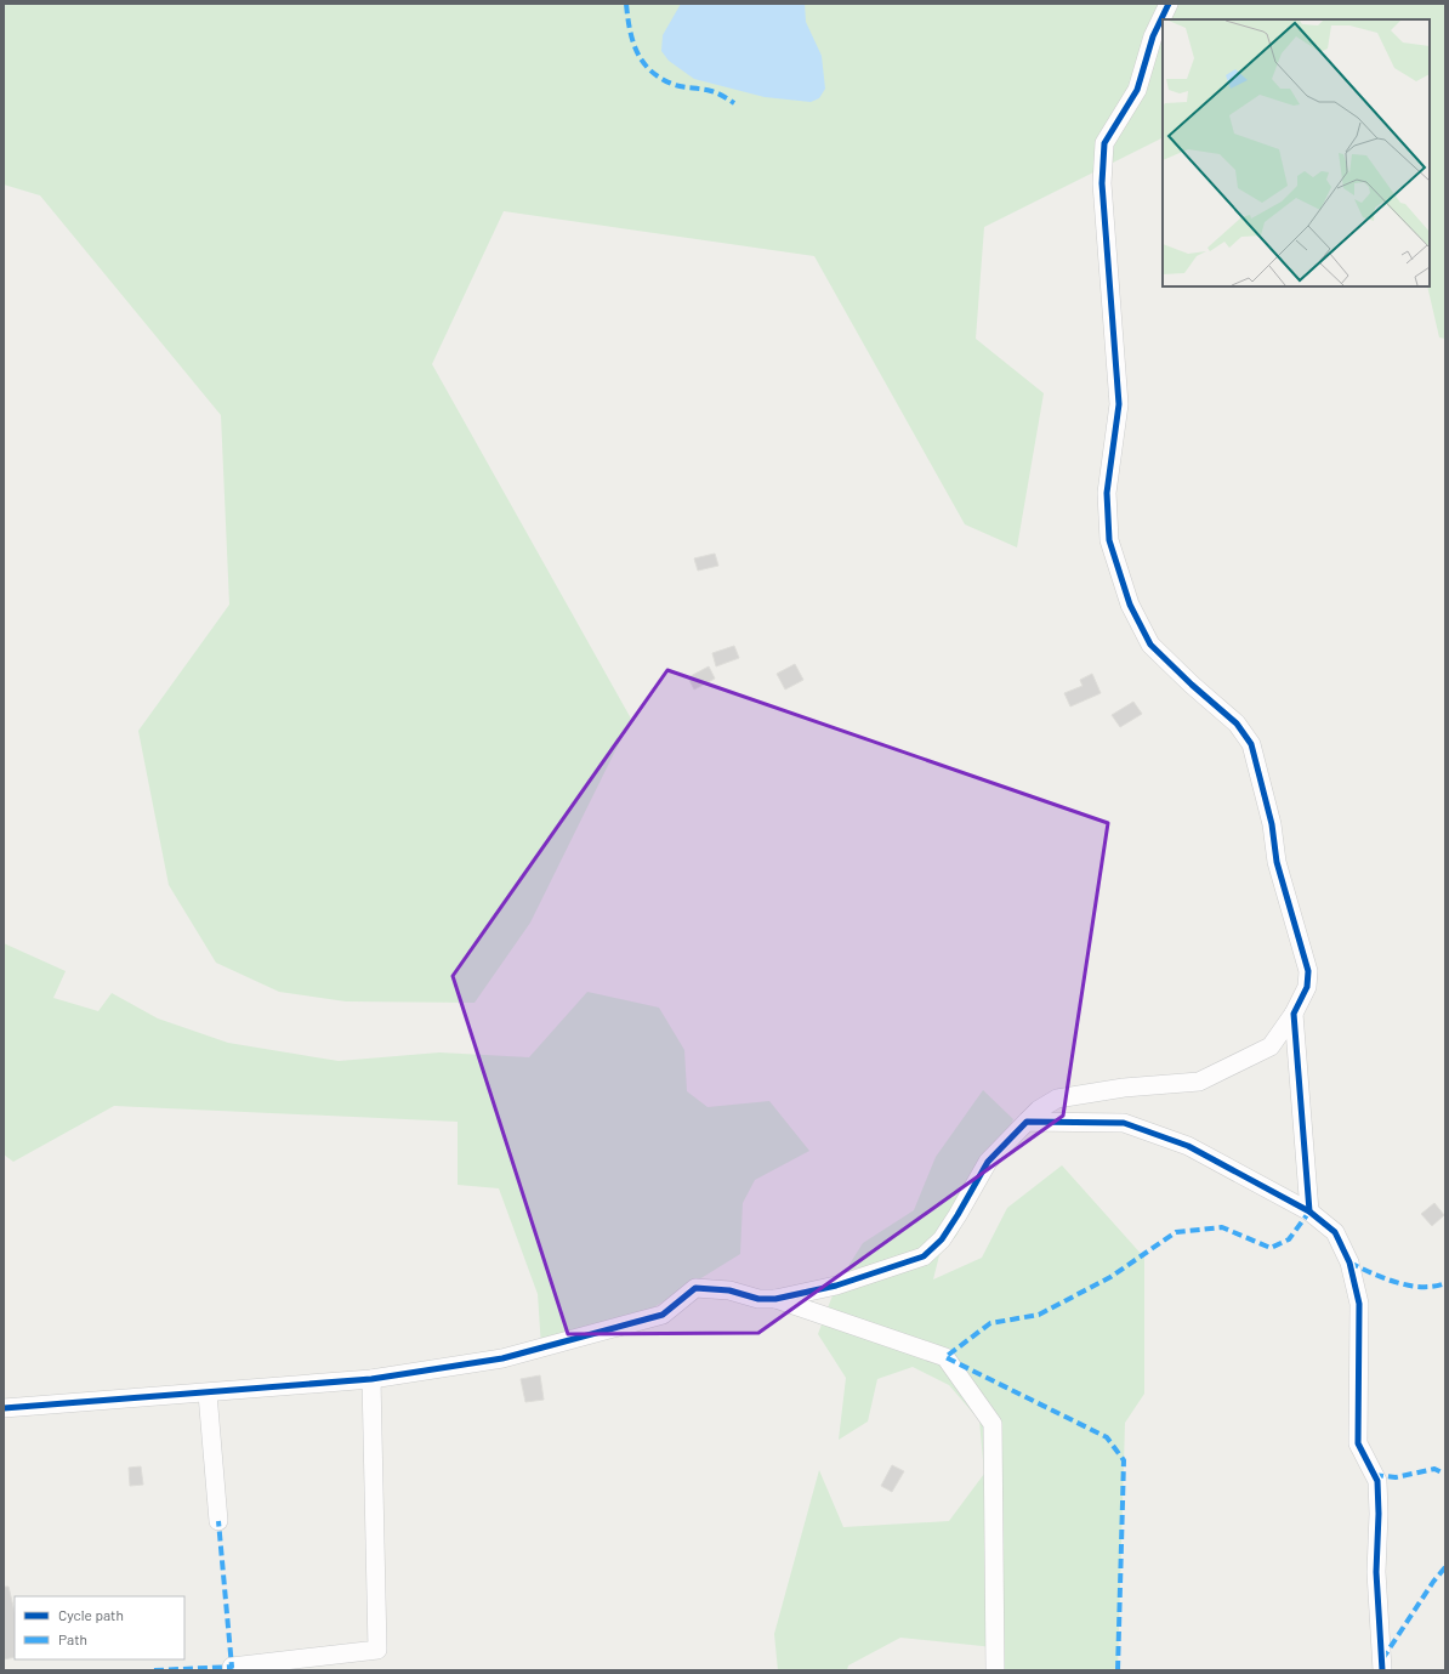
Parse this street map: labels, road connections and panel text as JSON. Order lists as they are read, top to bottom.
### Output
{
  "legend": ["Cycle path", "Path"]
}
